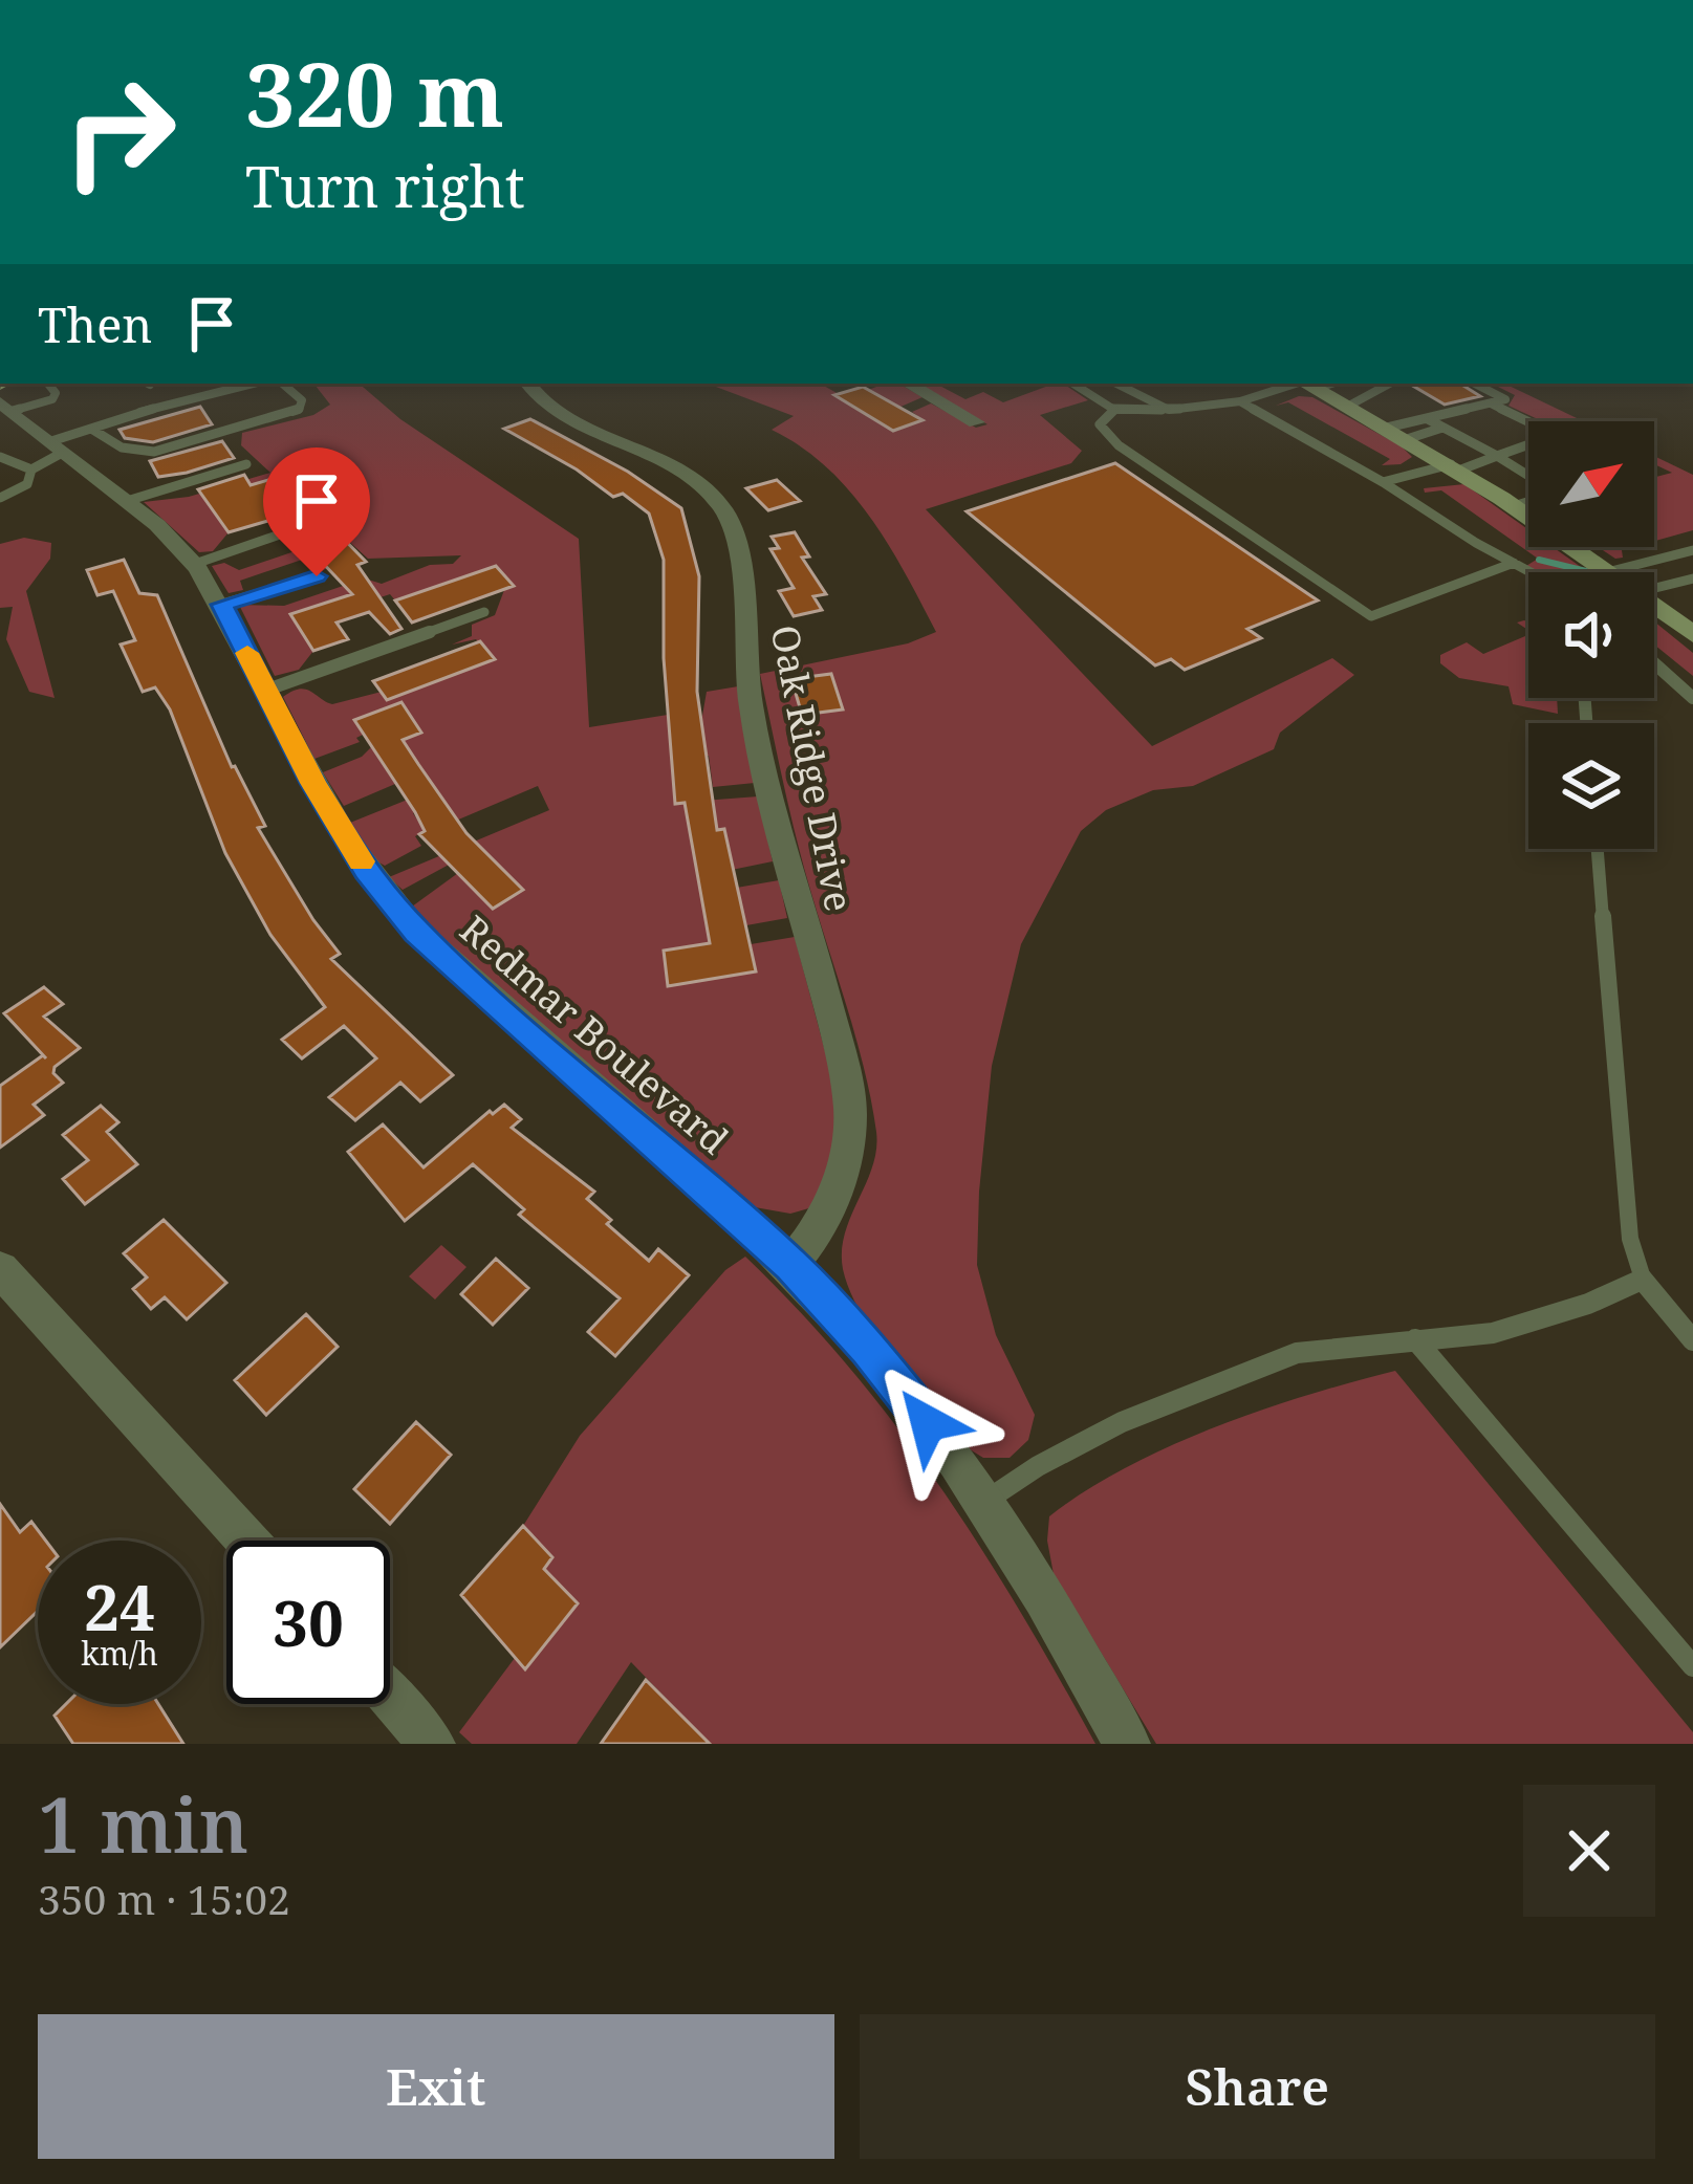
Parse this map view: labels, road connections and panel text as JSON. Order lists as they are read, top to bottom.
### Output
{
  "streets": {
    "street": ["Oak Ridge Drive", "Redmar Boulevard"]
  },
  "crossings": [
    ["Oak Ridge Drive", "Redmar Boulevard"]
  ],
  "north": "top right",
  "page": {
    "turn": ["320 m", "Turn right"],
    "then": "Then",
    "speed": "24 km/h",
    "limit": "30",
    "heading": ["1 min", "350 m · 15:02"],
    "buttons": ["Exit", "Share"]
  }
}
